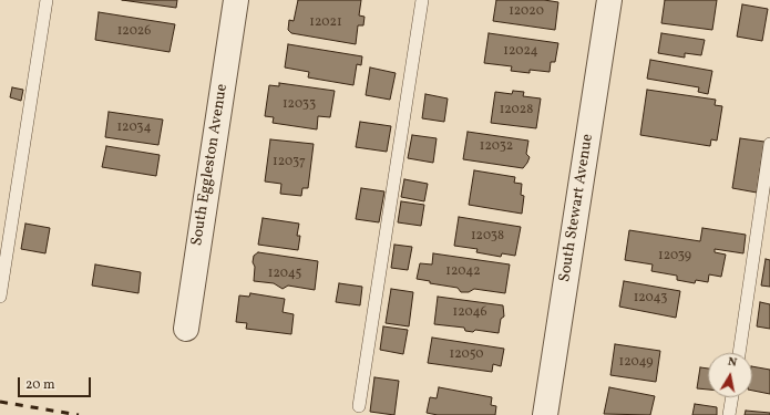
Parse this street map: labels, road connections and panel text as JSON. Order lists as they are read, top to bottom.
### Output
{
  "streets": {
    "street": ["South Eggleston Avenue", "South Stewart Avenue"]
  },
  "house_numbers": [
    "12020",
    "12021",
    "12026",
    "12024",
    "12033",
    "12028",
    "12034",
    "12032",
    "12037",
    "12038",
    "12039",
    "12042",
    "12045",
    "12043",
    "12046",
    "12050",
    "12049"
  ],
  "scale_bar": "20 m",
  "north": "top"
}
